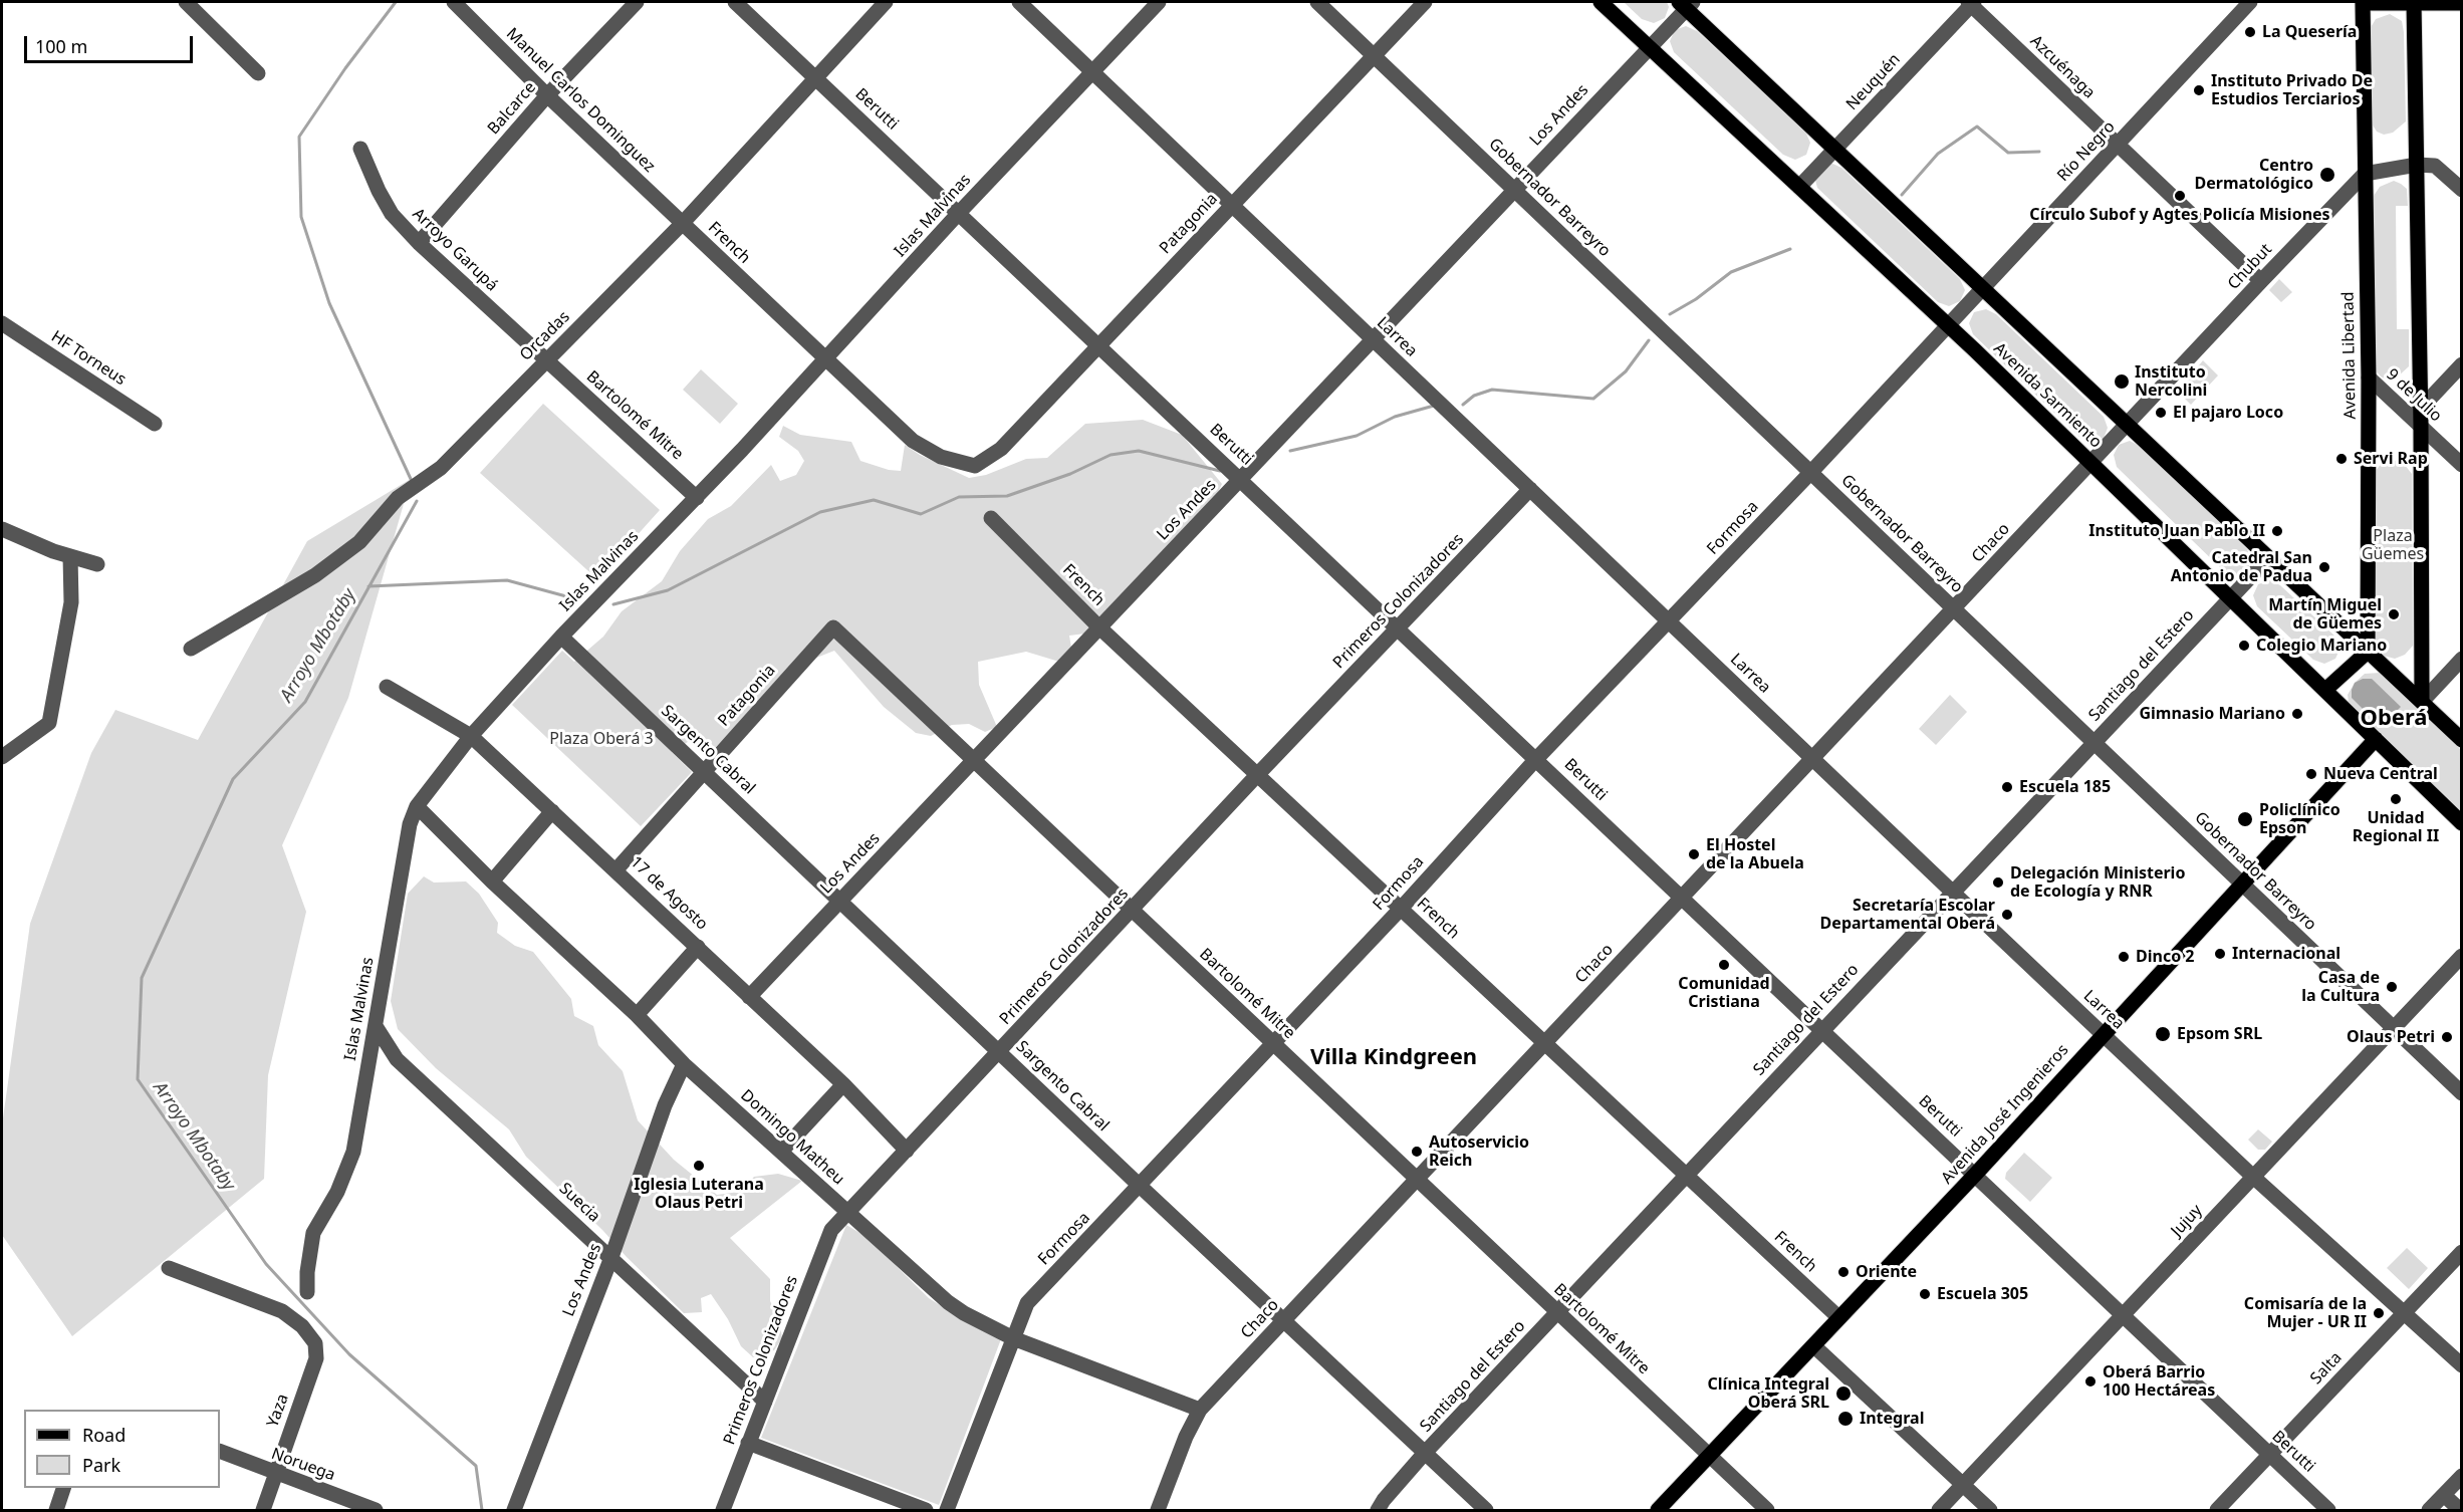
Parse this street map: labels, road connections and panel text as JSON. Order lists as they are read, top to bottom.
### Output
{
  "streets": {
    "main road": ["Avenida Libertad", "Avenida Sarmiento", "Avenida José Ingenieros"],
    "street": [
      "Azcuénaga",
      "Neuquén",
      "Manuel Carlos Dominguez",
      "Balcarce",
      "Berutti",
      "Los Andes",
      "Río Negro",
      "Gobernador Barreyro",
      "Islas Malvinas",
      "Patagonia",
      "French",
      "Arroyo Garupá",
      "Chubut",
      "Orcadas",
      "Larrea",
      "HF Torneus",
      "9 de Julio",
      "Bartolomé Mitre",
      "Formosa",
      "Chaco",
      "Primeros Colonizadores",
      "Santiago del Estero",
      "Sargento Cabral",
      "17 de Agosto",
      "Domingo Matheu",
      "Suecia",
      "Jujuy",
      "Salta",
      "Yaza",
      "Noruega"
    ]
  },
  "crossings": [
    ["Azcuénaga", "Neuquén"],
    ["Azcuénaga", "Río Negro"],
    ["Azcuénaga", "Chubut"],
    ["Neuquén", "Avenida Sarmiento"],
    ["Manuel Carlos Dominguez", "Balcarce"],
    ["Manuel Carlos Dominguez", "French"],
    ["Manuel Carlos Dominguez", "Orcadas"],
    ["Balcarce", "Arroyo Garupá"],
    ["Berutti", "Los Andes"],
    ["Berutti", "Islas Malvinas"],
    ["Berutti", "Patagonia"],
    ["Berutti", "Orcadas"],
    ["Berutti", "Formosa"],
    ["Berutti", "Chaco"],
    ["Berutti", "Primeros Colonizadores"],
    ["Berutti", "Santiago del Estero"],
    ["Berutti", "Avenida José Ingenieros"],
    ["Berutti", "Jujuy"],
    ["Berutti", "Salta"],
    ["Los Andes", "Gobernador Barreyro"],
    ["Los Andes", "French"],
    ["Los Andes", "Larrea"],
    ["Los Andes", "Avenida Sarmiento"],
    ["Los Andes", "Bartolomé Mitre"],
    ["Los Andes", "Sargento Cabral"],
    ["Los Andes", "17 de Agosto"],
    ["Los Andes", "Domingo Matheu"],
    ["Los Andes", "Suecia"],
    ["Río Negro", "Avenida Sarmiento"],
    ["Río Negro", "Formosa"],
    ["Gobernador Barreyro", "Patagonia"],
    ["Gobernador Barreyro", "Formosa"],
    ["Gobernador Barreyro", "Chaco"],
    ["Gobernador Barreyro", "Santiago del Estero"],
    ["Gobernador Barreyro", "Avenida José Ingenieros"],
    ["Gobernador Barreyro", "Jujuy"],
    ["Islas Malvinas", "French"],
    ["Islas Malvinas", "Larrea"],
    ["Islas Malvinas", "Bartolomé Mitre"],
    ["Islas Malvinas", "Sargento Cabral"],
    ["Islas Malvinas", "17 de Agosto"],
    ["Islas Malvinas", "Domingo Matheu"],
    ["Islas Malvinas", "Suecia"],
    ["Patagonia", "French"],
    ["Patagonia", "Larrea"],
    ["Patagonia", "Bartolomé Mitre"],
    ["Patagonia", "Sargento Cabral"],
    ["Patagonia", "17 de Agosto"],
    ["French", "Orcadas"],
    ["French", "Formosa"],
    ["French", "Chaco"],
    ["French", "Primeros Colonizadores"],
    ["French", "Santiago del Estero"],
    ["French", "Avenida José Ingenieros"],
    ["Arroyo Garupá", "Orcadas"],
    ["Arroyo Garupá", "Bartolomé Mitre"],
    ["Chubut", "Avenida Libertad"],
    ["Chubut", "Avenida Sarmiento"],
    ["Chubut", "Chaco"],
    ["Orcadas", "Bartolomé Mitre"],
    ["Larrea", "Formosa"],
    ["Larrea", "Chaco"],
    ["Larrea", "Primeros Colonizadores"],
    ["Larrea", "Santiago del Estero"],
    ["Larrea", "Avenida José Ingenieros"],
    ["Larrea", "Jujuy"],
    ["Larrea", "Salta"],
    ["Avenida Libertad", "Avenida Sarmiento"],
    ["Avenida Libertad", "9 de Julio"],
    ["Avenida Sarmiento", "Formosa"],
    ["Avenida Sarmiento", "Chaco"],
    ["Avenida Sarmiento", "Santiago del Estero"],
    ["Avenida Sarmiento", "Avenida José Ingenieros"],
    ["Bartolomé Mitre", "Formosa"],
    ["Bartolomé Mitre", "Chaco"],
    ["Bartolomé Mitre", "Primeros Colonizadores"],
    ["Bartolomé Mitre", "Santiago del Estero"],
    ["Bartolomé Mitre", "Avenida José Ingenieros"],
    ["Formosa", "Sargento Cabral"],
    ["Formosa", "Domingo Matheu"],
    ["Chaco", "Sargento Cabral"],
    ["Chaco", "Domingo Matheu"],
    ["Primeros Colonizadores", "Sargento Cabral"],
    ["Primeros Colonizadores", "17 de Agosto"],
    ["Primeros Colonizadores", "Domingo Matheu"],
    ["Primeros Colonizadores", "Suecia"],
    ["Santiago del Estero", "Sargento Cabral"],
    ["Yaza", "Noruega"]
  ],
  "districts": ["Oberá", "Villa Kindgreen"],
  "water": ["Arroyo Mbotaby"],
  "parks": ["Plaza Güemes", "Plaza Oberá 3"],
  "places": [
    "La Quesería",
    "Instituto Privado De Estudios Terciarios",
    "Centro Dermatológico",
    "Círculo Subof y Agtes Policía Misiones",
    "Instituto Nercolini",
    "El pajaro Loco",
    "Servi Rap",
    "Instituto Juan Pablo II",
    "Catedral San Antonio de Padua",
    "Martín Miguel de Güemes",
    "Colegio Mariano",
    "Gimnasio Mariano",
    "Nueva Central",
    "Escuela 185",
    "Unidad Regional II",
    "Policlínico Epson",
    "El Hostel de la Abuela",
    "Delegación Ministerio de Ecología y RNR",
    "Secretaría Escolar Departamental Oberá",
    "Internacional",
    "Dinco 2",
    "Comunidad Cristiana",
    "Casa de la Cultura",
    "Epsom SRL",
    "Olaus Petri",
    "Autoservicio Reich",
    "Iglesia Luterana Olaus Petri",
    "Oriente",
    "Escuela 305",
    "Comisaría de la Mujer - UR II",
    "Oberá Barrio 100 Hectáreas",
    "Clínica Integral Oberá SRL",
    "Integral"
  ],
  "legend": ["Road", "Park"],
  "scale_bar": "100 m"
}
